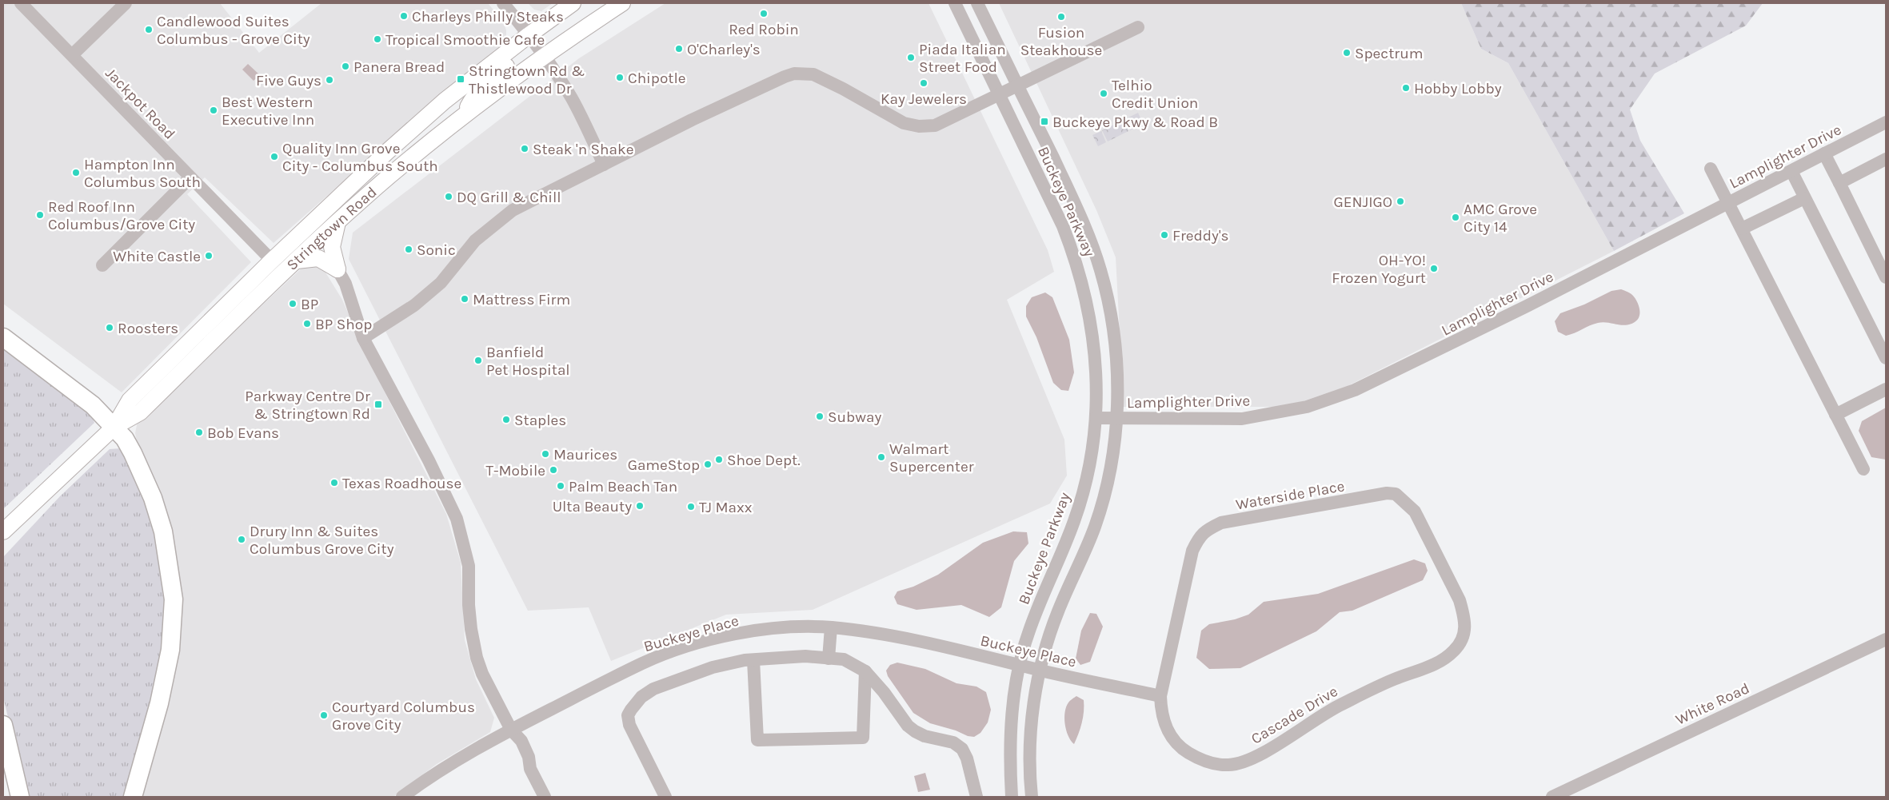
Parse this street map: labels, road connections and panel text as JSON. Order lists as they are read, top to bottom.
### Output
{
  "streets": {
    "main road": ["Stringtown Road"],
    "street": [
      "Jackpot Road",
      "Lamplighter Drive",
      "Buckeye Parkway",
      "Waterside Place",
      "Buckeye Place",
      "White Road",
      "Cascade Drive"
    ]
  },
  "crossings": [
    ["Jackpot Road", "Stringtown Road"],
    ["Lamplighter Drive", "Buckeye Parkway"],
    ["Buckeye Parkway", "Buckeye Place"],
    ["Waterside Place", "Buckeye Place"],
    ["Waterside Place", "Cascade Drive"],
    ["Buckeye Place", "Cascade Drive"]
  ],
  "places": {
    "other": [
      "Red Robin",
      "Charleys Philly Steaks",
      "Fusion Steakhouse",
      "Candlewood Suites Columbus - Grove City",
      "Tropical Smoothie Cafe",
      "O'Charley's",
      "Spectrum",
      "Piada Italian Street Food",
      "Panera Bread",
      "Chipotle",
      "Five Guys",
      "Kay Jewelers",
      "Hobby Lobby",
      "Telhio Credit Union",
      "Best Western Executive Inn",
      "Steak 'n Shake",
      "Quality Inn Grove City - Columbus South",
      "Hampton Inn Columbus South",
      "DQ Grill & Chill",
      "GENJIGO",
      "Red Roof Inn Columbus/Grove City",
      "AMC Grove City 14",
      "Freddy's",
      "Sonic",
      "White Castle",
      "OH-YO! Frozen Yogurt",
      "Mattress Firm",
      "BP",
      "BP Shop",
      "Roosters",
      "Banfield Pet Hospital",
      "Subway",
      "Staples",
      "Bob Evans",
      "Maurices",
      "Walmart Supercenter",
      "Shoe Dept.",
      "GameStop",
      "T-Mobile",
      "Texas Roadhouse",
      "Palm Beach Tan",
      "Ulta Beauty",
      "TJ Maxx",
      "Drury Inn & Suites Columbus Grove City",
      "Courtyard Columbus Grove City"
    ],
    "transit": ["Stringtown Rd & Thistlewood Dr", "Buckeye Pkwy & Road B", "Parkway Centre Dr & Stringtown Rd"]
  }
}
